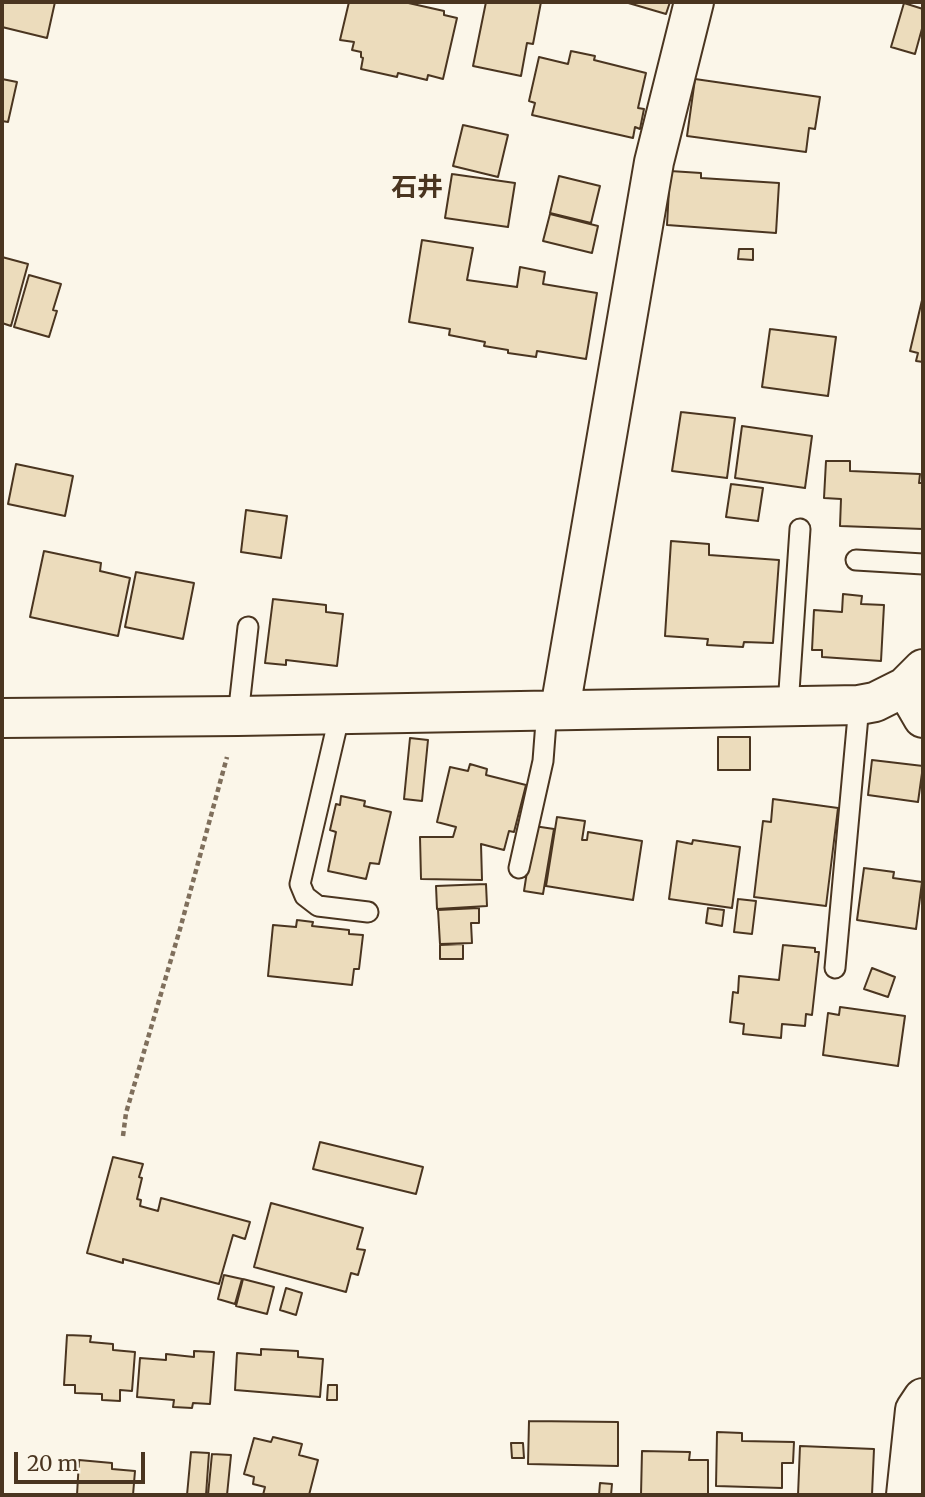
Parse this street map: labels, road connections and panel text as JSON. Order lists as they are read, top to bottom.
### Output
{
  "districts": ["石井"],
  "scale_bar": "20 m"
}
